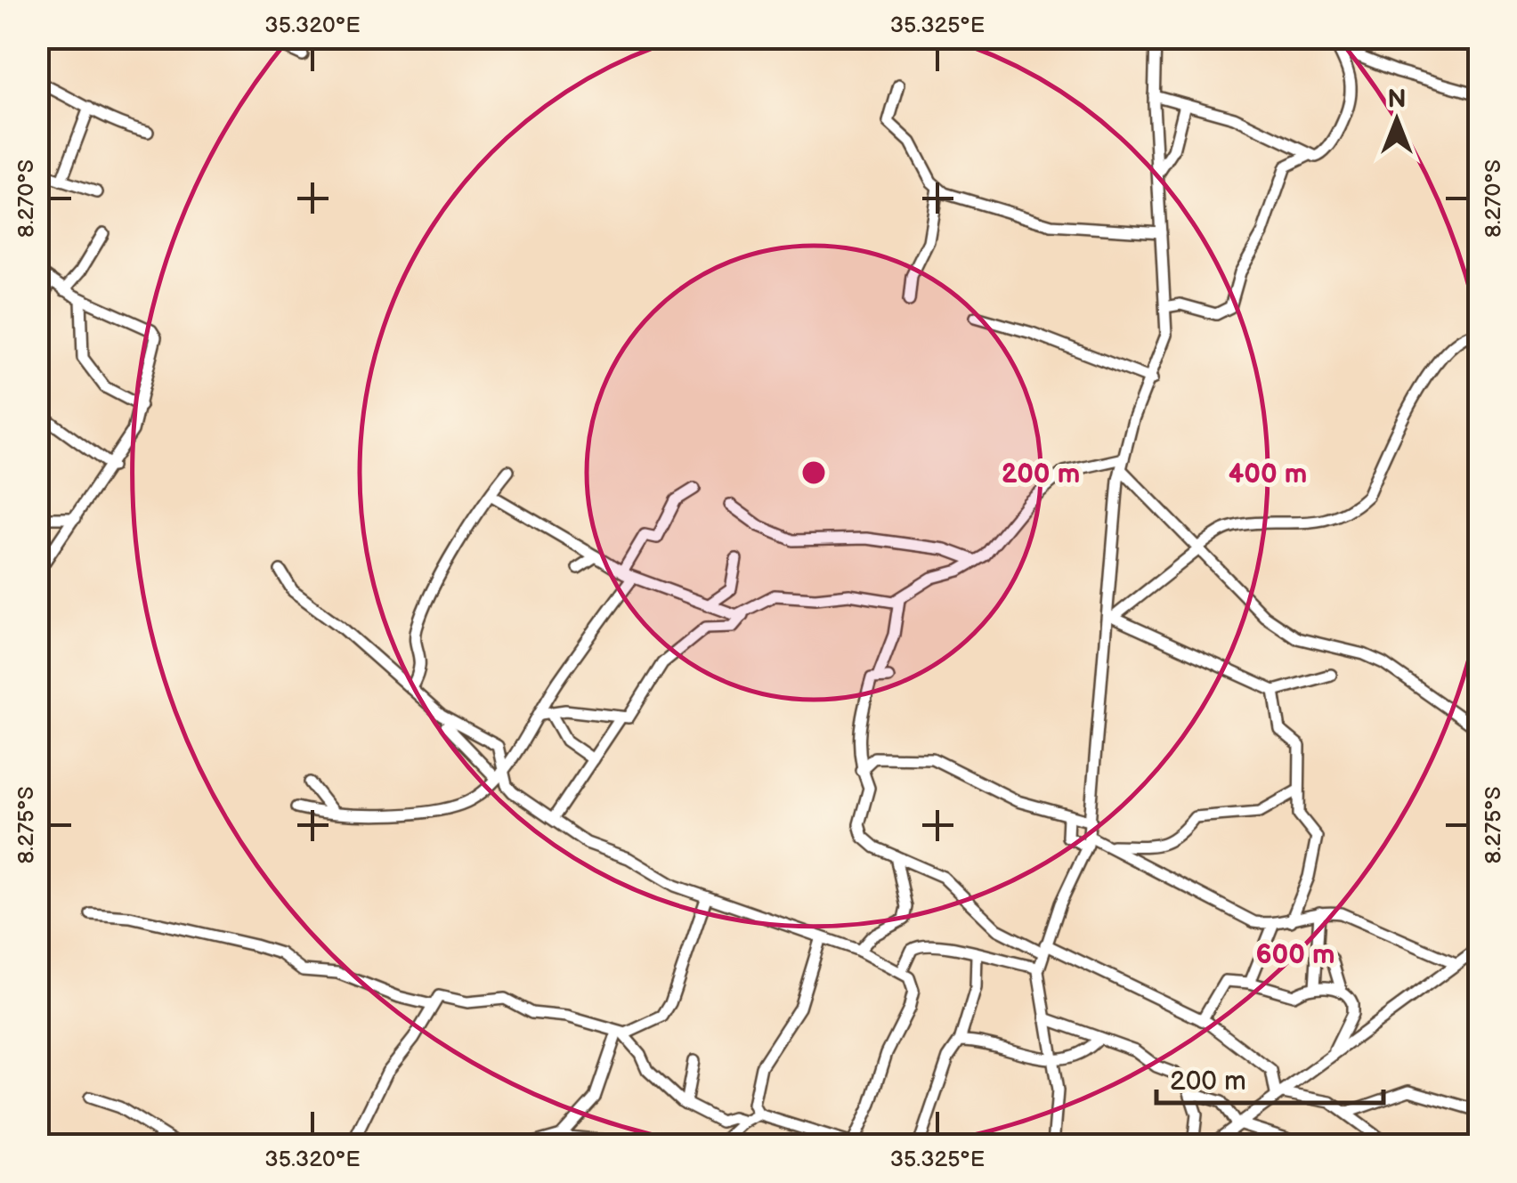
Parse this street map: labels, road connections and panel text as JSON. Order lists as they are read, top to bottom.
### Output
{
  "scale_bar": "200 m",
  "north": "top",
  "coordinates": [
    "35.320°E",
    "35.325°E",
    "8.270°S",
    "8.275°S"
  ],
  "rings": ["200 m", "400 m", "600 m"]
}
